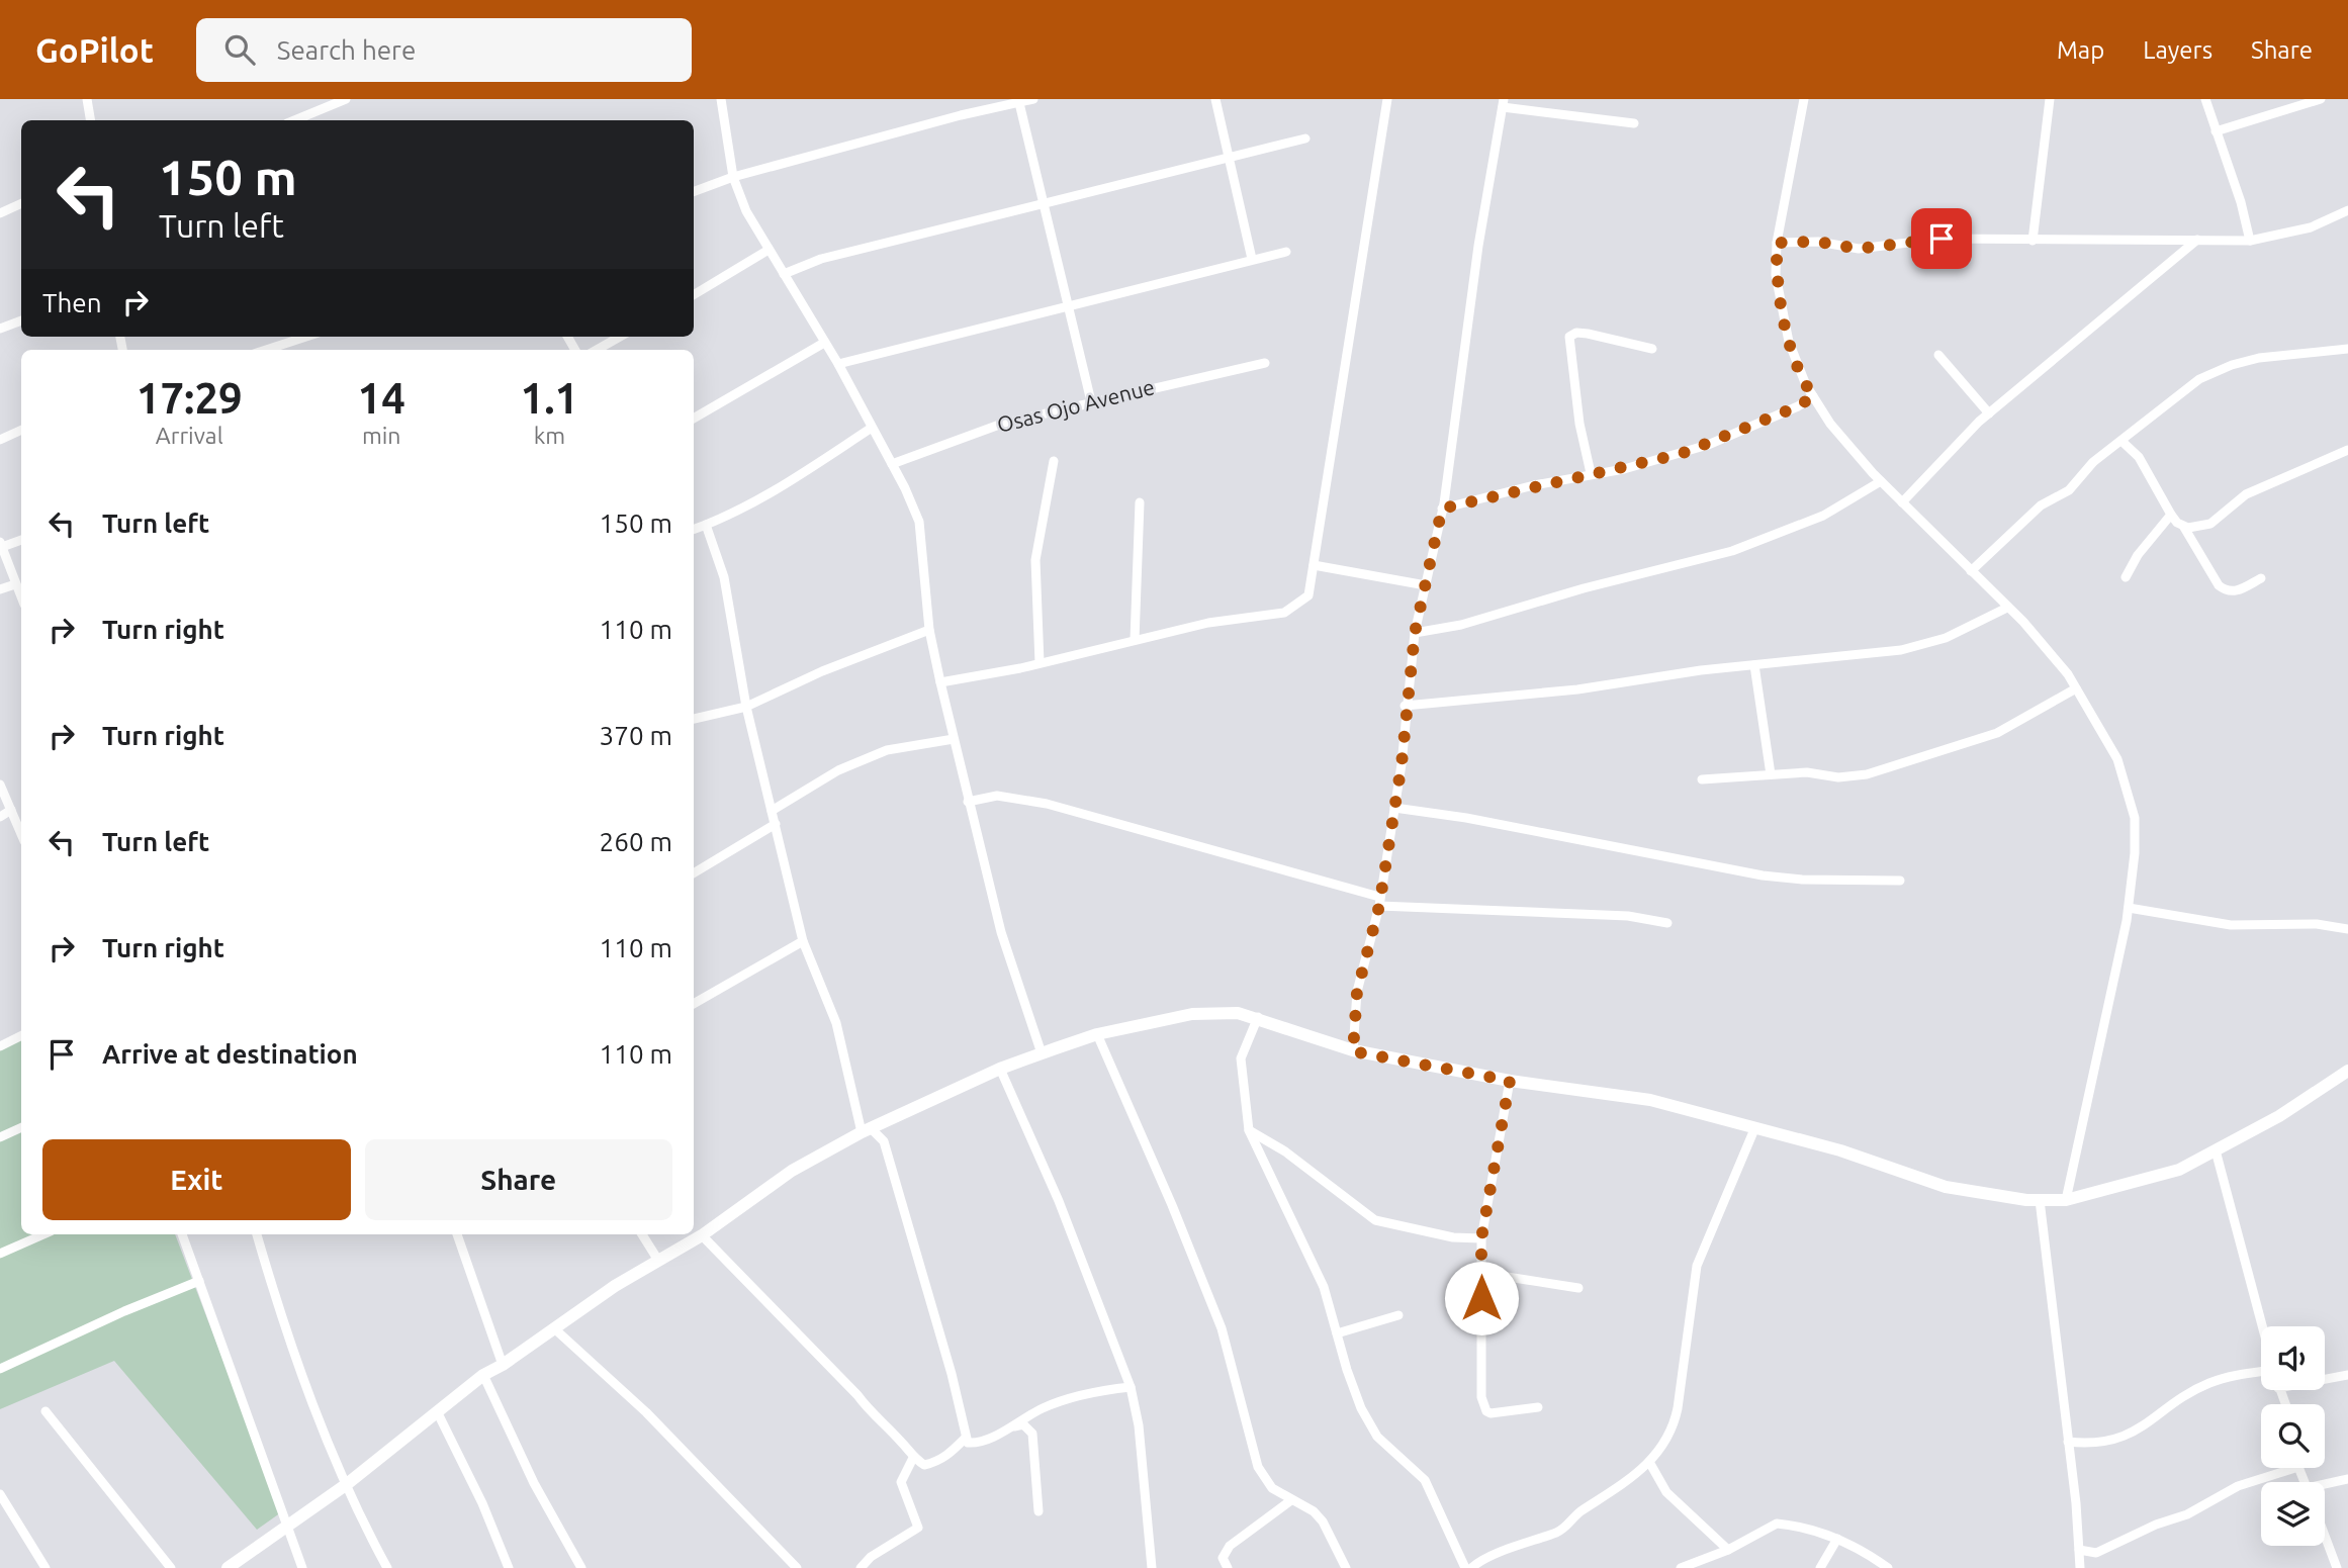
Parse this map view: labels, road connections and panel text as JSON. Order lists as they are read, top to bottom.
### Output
{
  "streets": {
    "street": ["Osas Ojo Avenue"]
  },
  "page": {
    "header": "GoPilot",
    "search": "Search here",
    "nav": ["Map", "Layers", "Share"],
    "turn": ["150 m", "Turn left"],
    "then": "Then",
    "eta": [
      "17:29",
      "Arrival",
      "14",
      "min",
      "1.1",
      "km"
    ],
    "list": [
      {
        "name": "Turn left",
        "value": "150 m"
      },
      {
        "name": "Turn right",
        "value": "110 m"
      },
      {
        "name": "Turn right",
        "value": "370 m"
      },
      {
        "name": "Turn left",
        "value": "260 m"
      },
      {
        "name": "Turn right",
        "value": "110 m"
      },
      {
        "name": "Arrive at destination",
        "value": "110 m"
      }
    ],
    "buttons": ["Exit", "Share"]
  }
}
